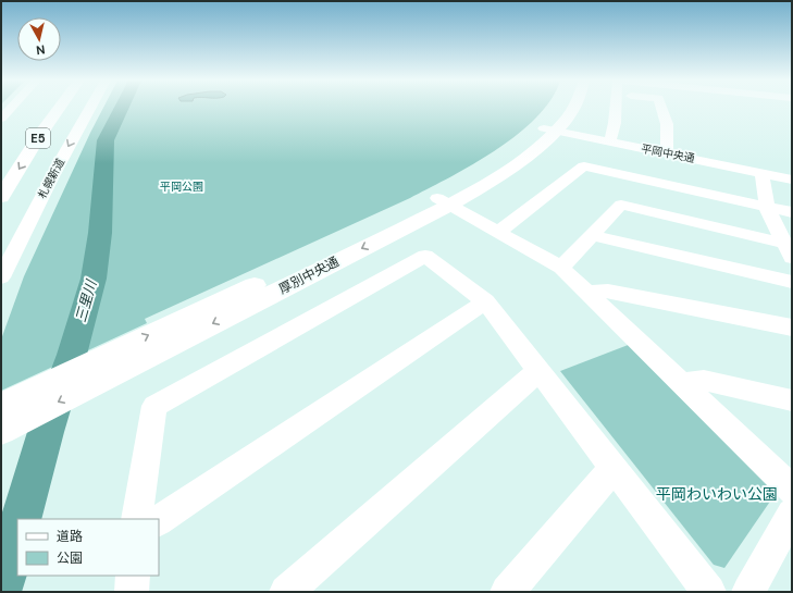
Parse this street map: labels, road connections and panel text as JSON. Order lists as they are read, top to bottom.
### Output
{
  "streets": {
    "main road": ["E5", "厚別中央通"],
    "street": ["平岡中央通", "札幌新道"]
  },
  "crossings": [
    ["平岡中央通", "厚別中央通"]
  ],
  "one_way": ["札幌新道"],
  "water": ["三里川"],
  "parks": ["平岡公園", "平岡わいわい公園"],
  "legend": ["道路", "公園"],
  "north": "bottom"
}
